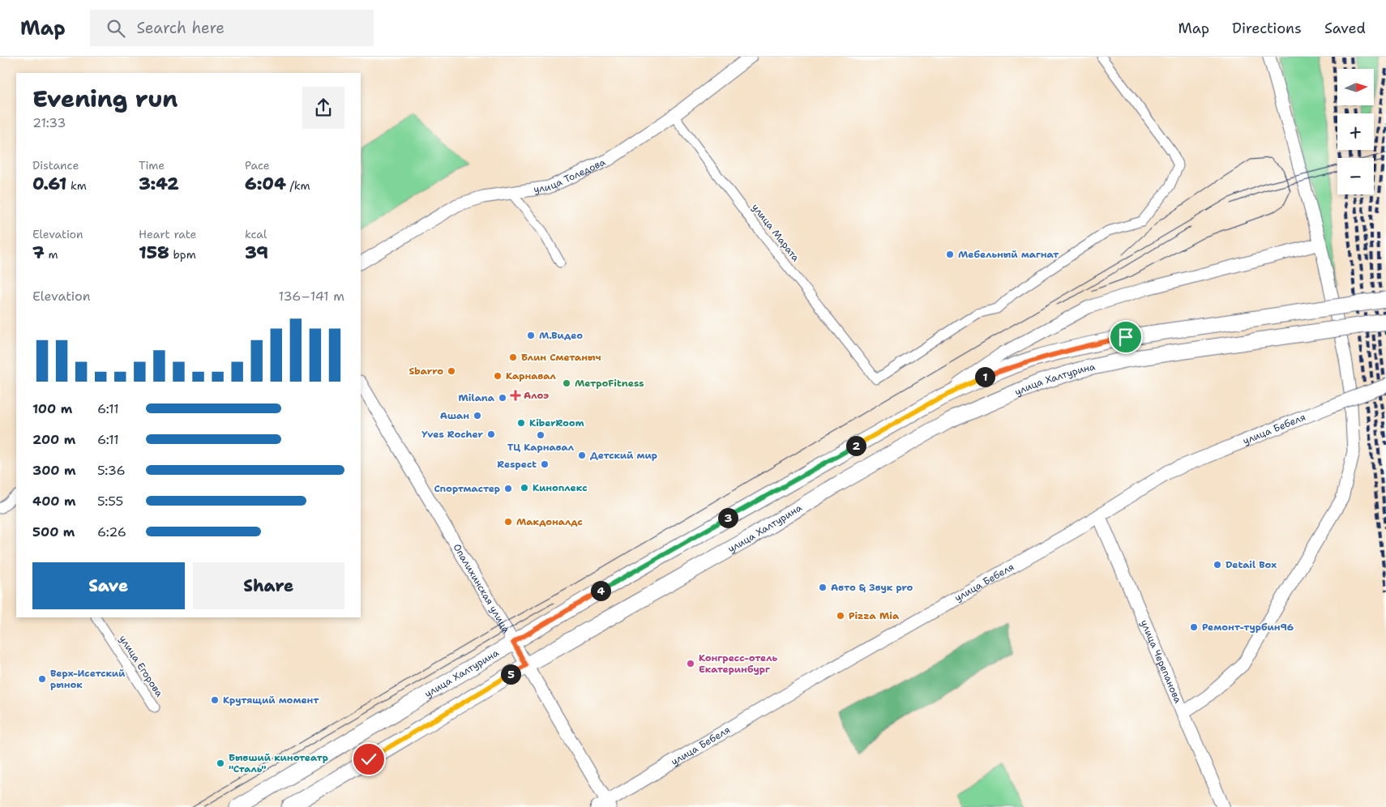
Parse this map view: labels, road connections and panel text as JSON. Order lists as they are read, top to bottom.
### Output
{
  "streets": {
    "main road": ["улица Халтурина", "улица Бебеля", "улица Черепанова"],
    "street": [
      "улица Толедова",
      "улица Марата",
      "Опалихинская улица",
      "улица Егорова"
    ]
  },
  "crossings": [
    ["улица Толедова", "улица Марата"],
    ["улица Халтурина", "Опалихинская улица"],
    ["улица Бебеля", "Опалихинская улица"],
    ["улица Бебеля", "улица Черепанова"]
  ],
  "places": {
    "other": [
      "Мебельный магнат",
      "М.Видео",
      "Блин Сметаныч",
      "Sbarro",
      "Карнавал",
      "МетроFitness",
      "Milana",
      "Ашан",
      "KiberRoom",
      "Yves Rocher",
      "ТЦ Карнавал",
      "Детский мир",
      "Respect",
      "Киноплекс",
      "Спортмастер",
      "Макдоналдс",
      "Detail Box",
      "Авто & Звук pro",
      "Pizza Mia",
      "Ремонт-турбин96",
      "Конгресс-отель Екатеринбург",
      "Верх-Исетский рынок",
      "Крутящий момент",
      "Бывший кинотеатр \"Сталь\""
    ],
    "health": ["Алоэ"]
  },
  "north": "right",
  "page": {
    "header": "Map",
    "search": "Search here",
    "nav": ["Map", "Directions", "Saved"],
    "map_buttons": ["+", "−"],
    "heading": ["Evening run", "21:33"],
    "stats": [
      ["Distance", "0.61 km"],
      ["Time", "3:42"],
      ["Pace", "6:04 /km"],
      ["Elevation", "7 m"],
      ["Heart rate", "158 bpm"],
      ["kcal", "39"]
    ],
    "chart": ["Elevation", "136–141 m"],
    "pins": [
      "1",
      "2",
      "3",
      "4",
      "5"
    ],
    "list": [
      {
        "name": "100 m",
        "note": "6:11"
      },
      {
        "name": "200 m",
        "note": "6:11"
      },
      {
        "name": "300 m",
        "note": "5:36"
      },
      {
        "name": "400 m",
        "note": "5:55"
      },
      {
        "name": "500 m",
        "note": "6:26"
      }
    ],
    "buttons": ["Save", "Share"]
  }
}
